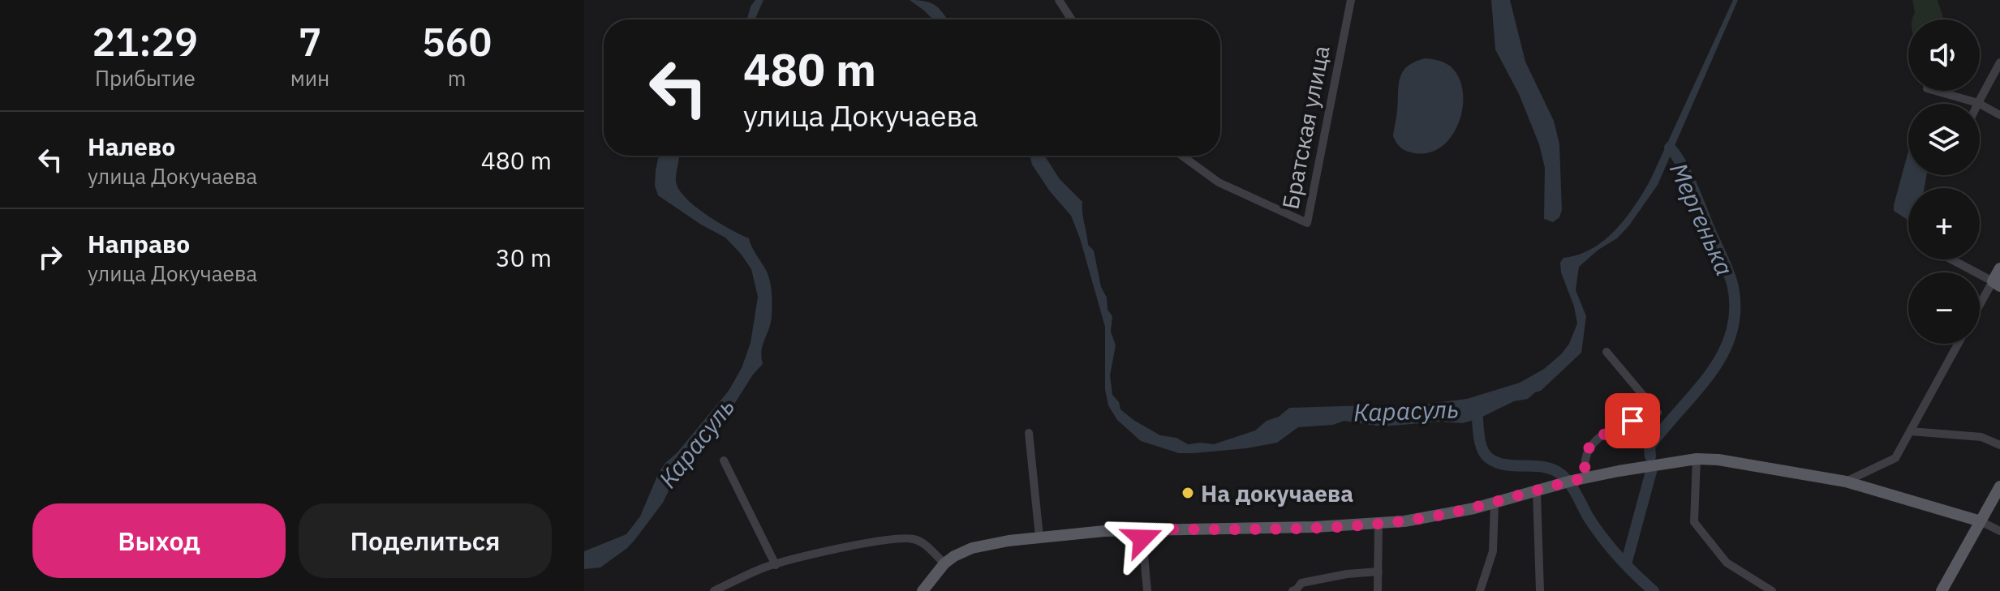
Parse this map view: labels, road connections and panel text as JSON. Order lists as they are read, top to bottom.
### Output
{
  "streets": {
    "street": ["Братская улица"]
  },
  "water": ["Мергенька", "Карасуль"],
  "places": ["На докучаева"],
  "page": {
    "eta": [
      "21:29",
      "Прибытие",
      "7",
      "мин",
      "560",
      "m"
    ],
    "map_buttons": ["+", "−"],
    "turn": ["480 m", "улица Докучаева"],
    "list": [
      {
        "name": "Налево",
        "note": "улица Докучаева",
        "value": "480 m"
      },
      {
        "name": "Направо",
        "note": "улица Докучаева",
        "value": "30 m"
      }
    ],
    "buttons": ["Выход", "Поделиться"]
  }
}
